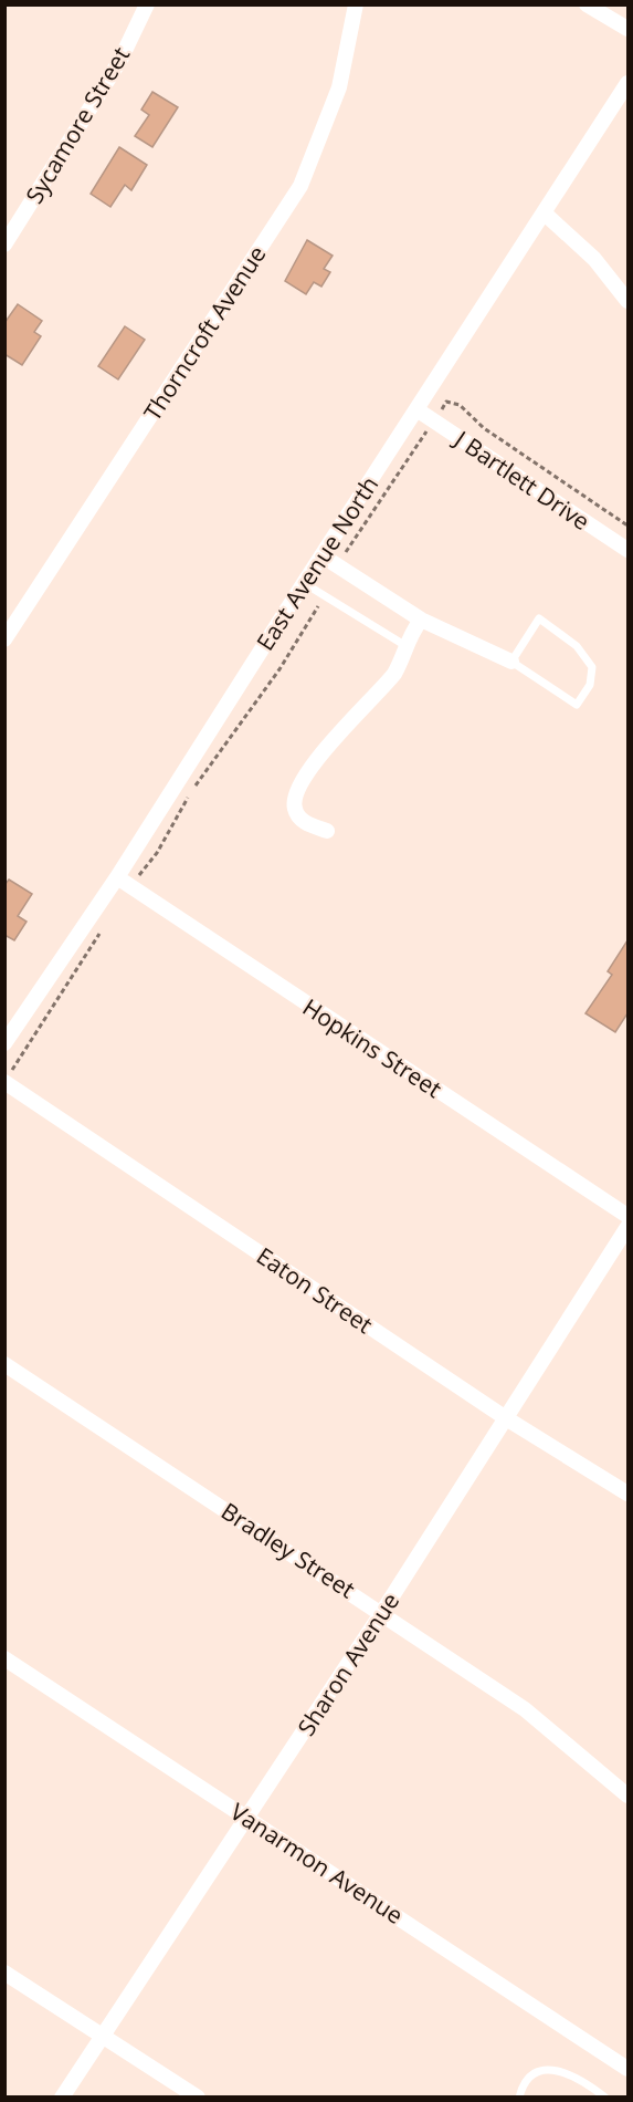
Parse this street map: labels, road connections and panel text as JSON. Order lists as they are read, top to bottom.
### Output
{
  "streets": {
    "street": [
      "Sycamore Street",
      "Thorncroft Avenue",
      "J Bartlett Drive",
      "East Avenue North",
      "Hopkins Street",
      "Eaton Street",
      "Bradley Street",
      "Sharon Avenue",
      "Vanarmon Avenue"
    ]
  },
  "crossings": [
    ["J Bartlett Drive", "East Avenue North"],
    ["East Avenue North", "Hopkins Street"],
    ["Eaton Street", "Sharon Avenue"],
    ["Bradley Street", "Sharon Avenue"],
    ["Sharon Avenue", "Vanarmon Avenue"]
  ]
}
